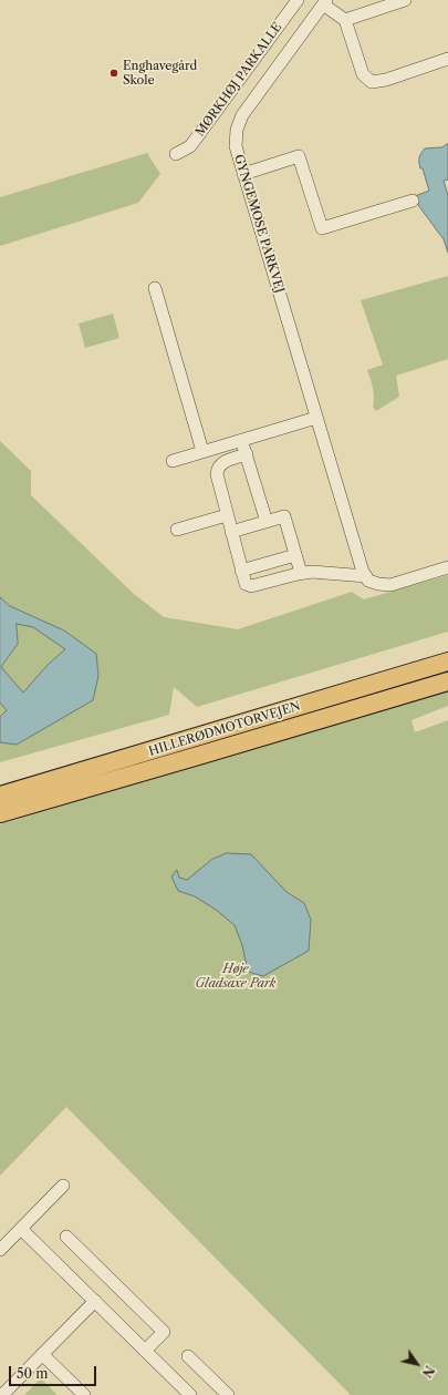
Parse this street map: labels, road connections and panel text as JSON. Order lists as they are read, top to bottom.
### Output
{
  "streets": {
    "highway": ["HILLERØDMOTORVEJEN"],
    "street": ["MØRKHØJ PARKALLE", "GYNGEMOSE PARKVEJ"]
  },
  "parks": ["Høje Gladsaxe Park"],
  "places": ["Enghavegård Skole"],
  "scale_bar": "50 m",
  "north": "bottom right"
}
